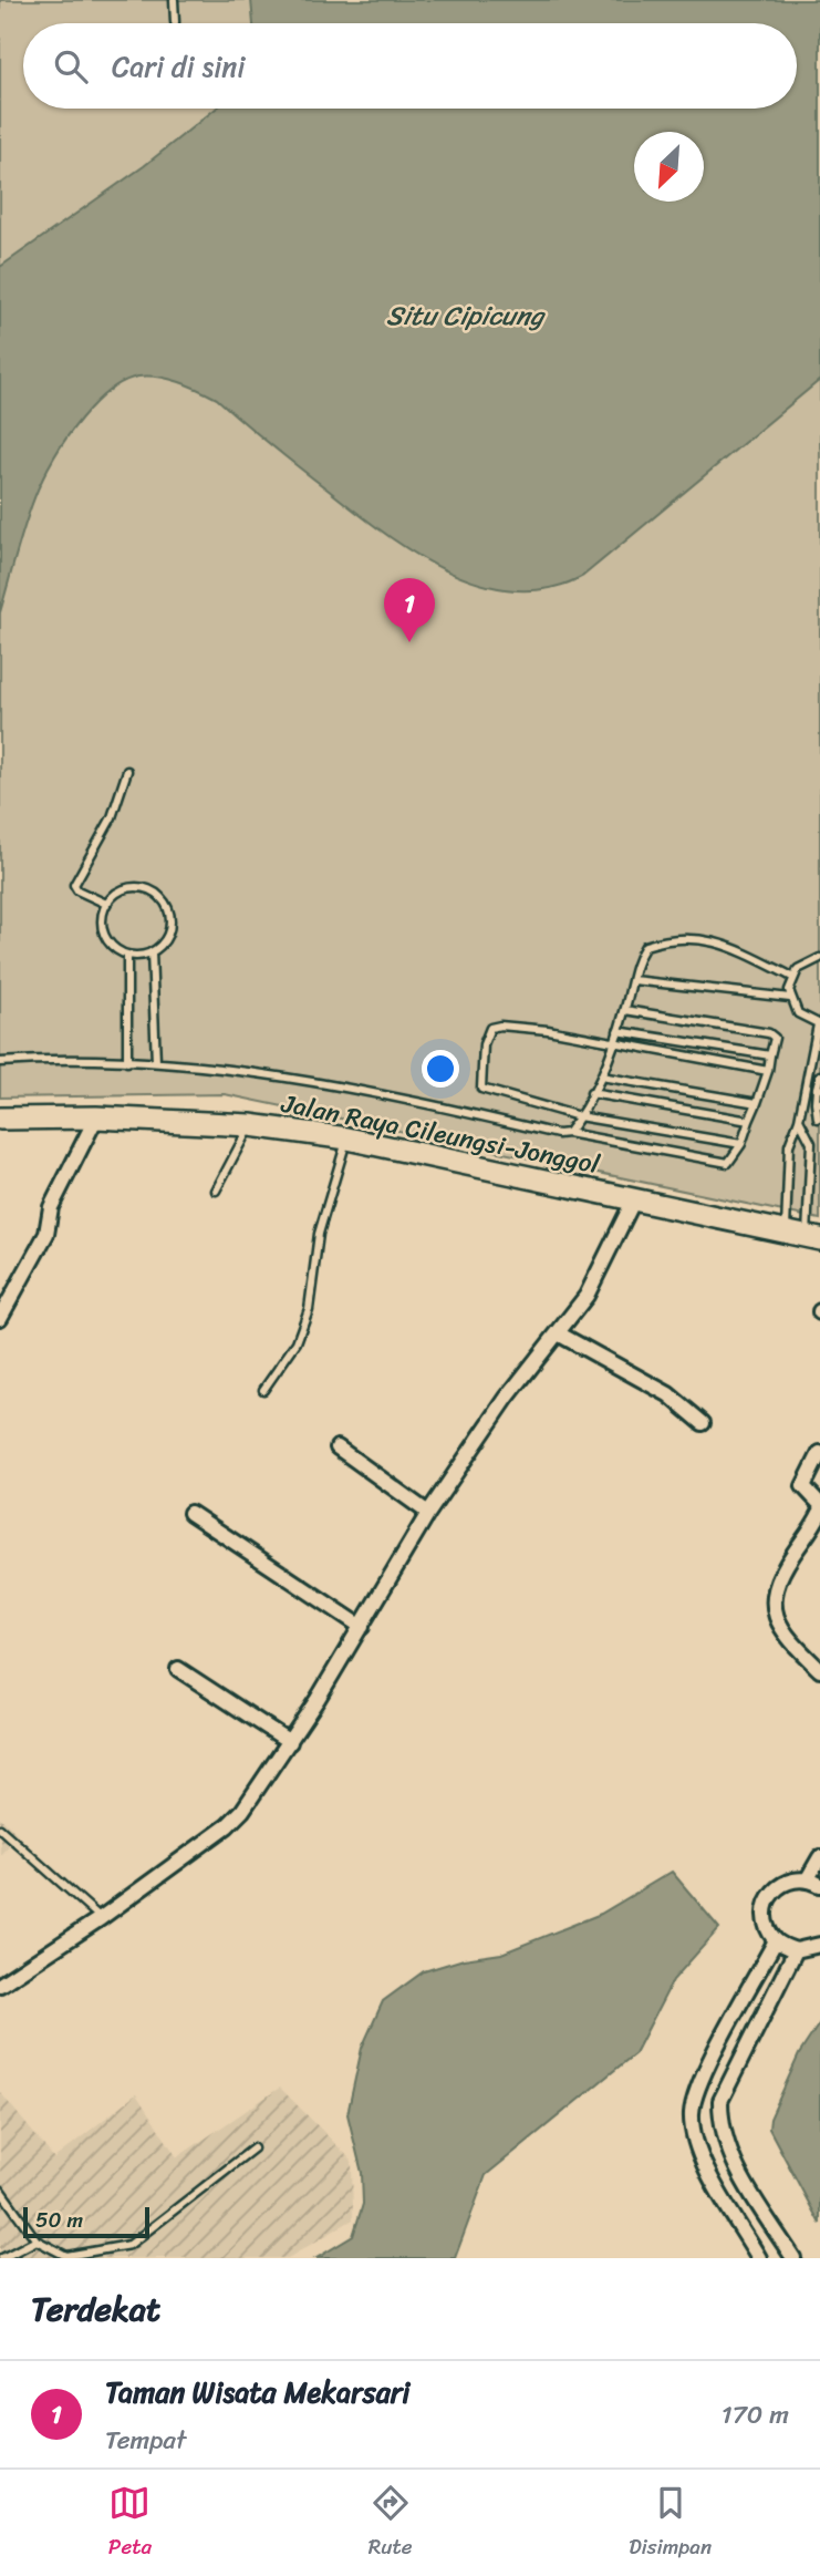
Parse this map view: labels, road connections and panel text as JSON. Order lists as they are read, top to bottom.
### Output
{
  "streets": {
    "main road": ["Jalan Raya Cileungsi-Jonggol"]
  },
  "water": ["Situ Cipicung"],
  "scale_bar": "50 m",
  "north": "bottom left",
  "page": {
    "search": "Cari di sini",
    "pins": "1",
    "scale": "50 m",
    "heading": "Terdekat",
    "list": [
      {
        "mark": "1",
        "name": "Taman Wisata Mekarsari",
        "note": "Tempat",
        "value": "170 m"
      }
    ],
    "nav": ["Peta", "Rute", "Disimpan"]
  }
}
